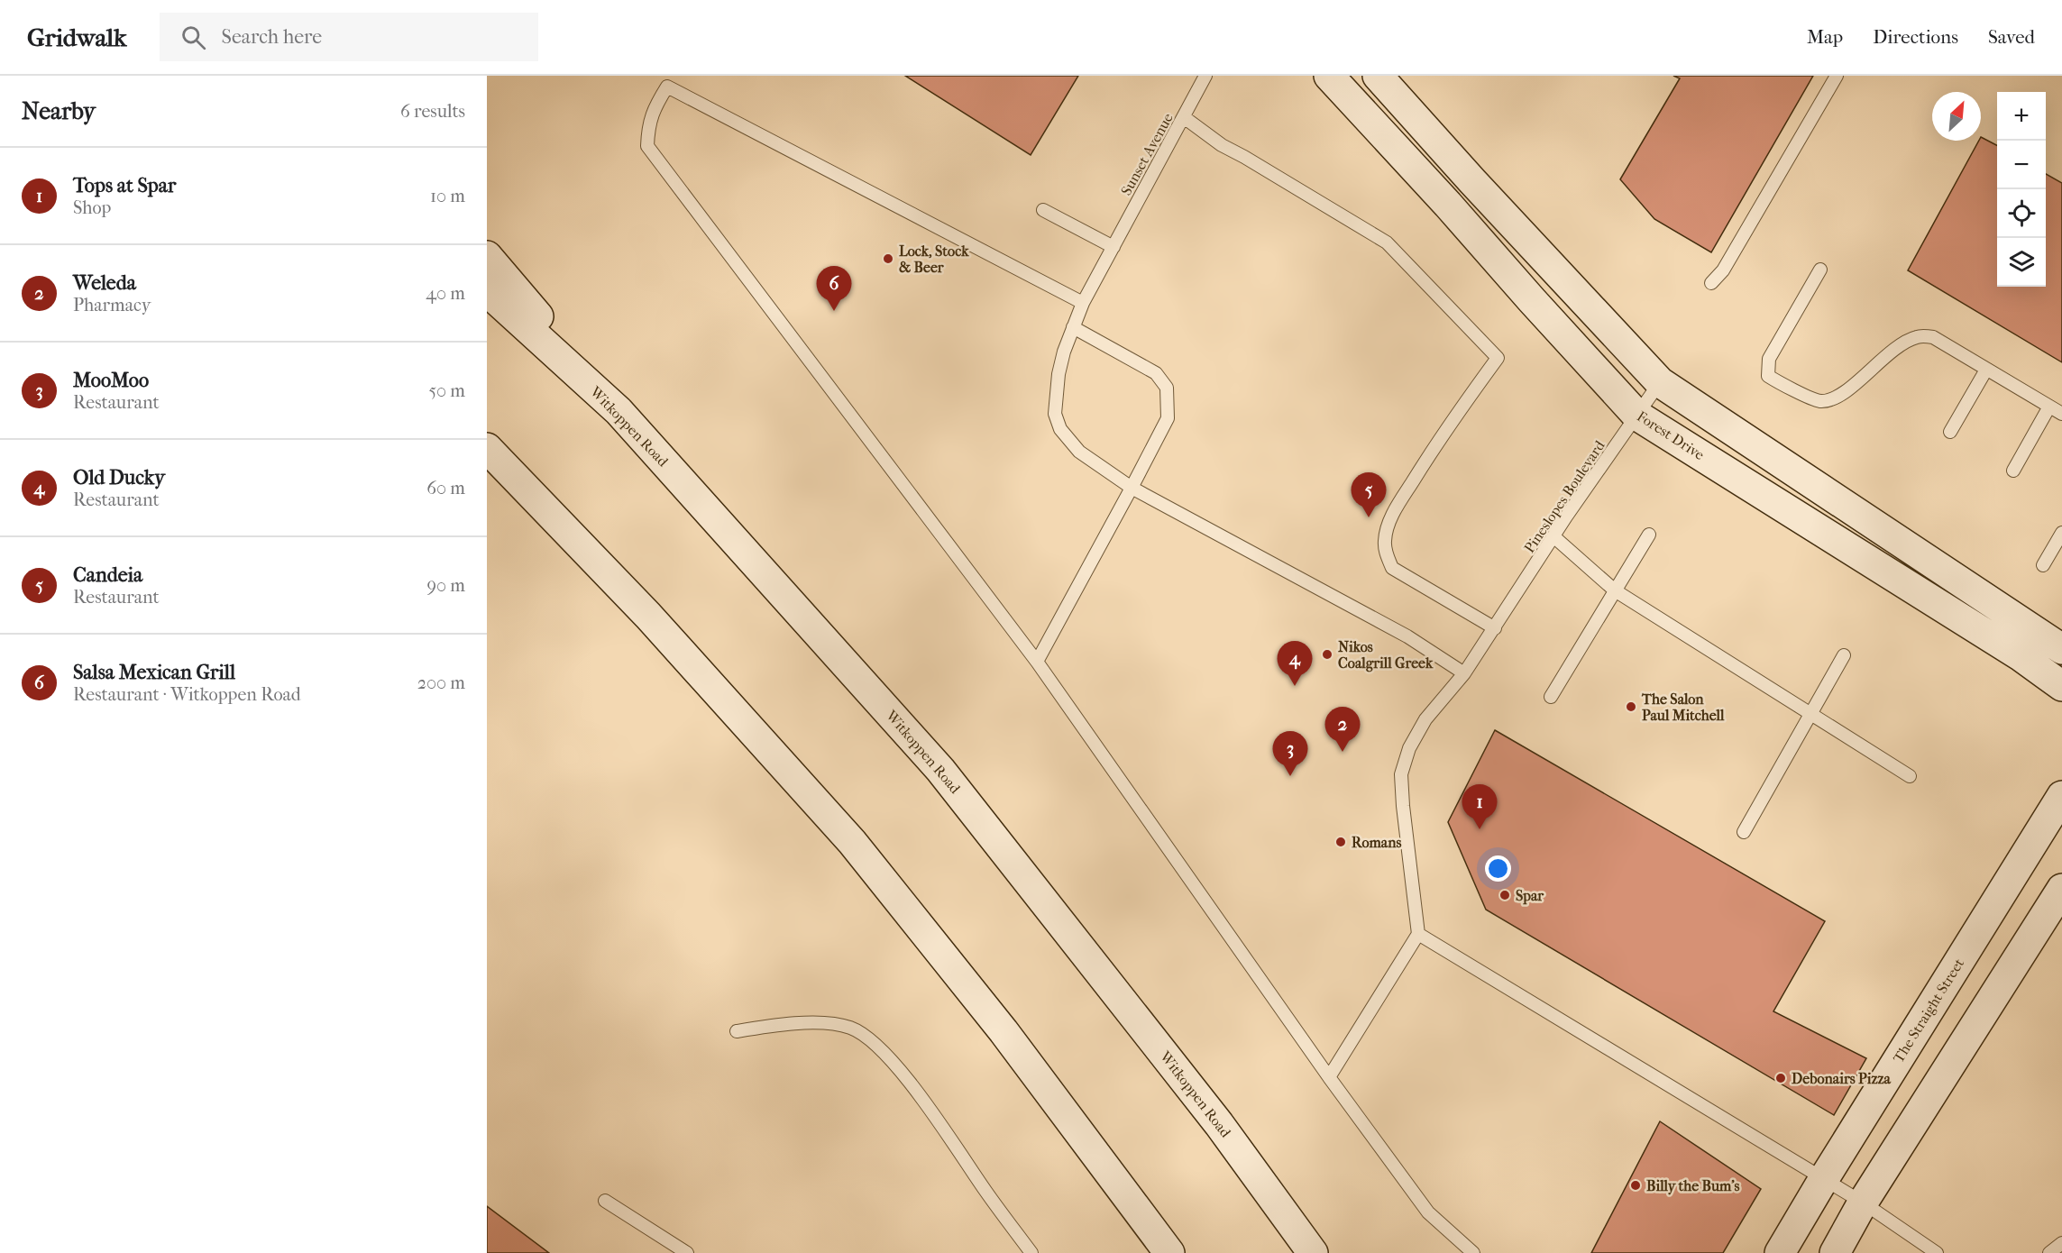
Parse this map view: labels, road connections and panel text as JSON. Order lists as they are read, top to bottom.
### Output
{
  "streets": {
    "street": ["Witkoppen Road", "Forest Drive", "The Straight Street"],
    "lane": ["Sunset Avenue", "Pineslopes Boulevard"]
  },
  "crossings": [
    ["Sunset Avenue", "Pineslopes Boulevard"],
    ["Forest Drive", "Pineslopes Boulevard"]
  ],
  "places": [
    "Lock, Stock & Beer",
    "Nikos Coalgrill Greek",
    "The Salon Paul Mitchell",
    "Romans",
    "Spar",
    "Debonairs Pizza",
    "Billy the Bum's"
  ],
  "north": "top right",
  "page": {
    "header": "Gridwalk",
    "search": "Search here",
    "nav": ["Map", "Directions", "Saved"],
    "heading": ["Nearby", "6 results"],
    "map_buttons": ["+", "−"],
    "list": [
      {
        "mark": "1",
        "name": "Tops at Spar",
        "note": "Shop",
        "value": "10 m"
      },
      {
        "mark": "2",
        "name": "Weleda",
        "note": "Pharmacy",
        "value": "40 m"
      },
      {
        "mark": "3",
        "name": "MooMoo",
        "note": "Restaurant",
        "value": "50 m"
      },
      {
        "mark": "4",
        "name": "Old Ducky",
        "note": "Restaurant",
        "value": "60 m"
      },
      {
        "mark": "5",
        "name": "Candeia",
        "note": "Restaurant",
        "value": "90 m"
      },
      {
        "mark": "6",
        "name": "Salsa Mexican Grill",
        "note": "Restaurant · Witkoppen Road",
        "value": "200 m"
      }
    ],
    "pins": [
      "6",
      "5",
      "4",
      "2",
      "3",
      "1"
    ]
  }
}
